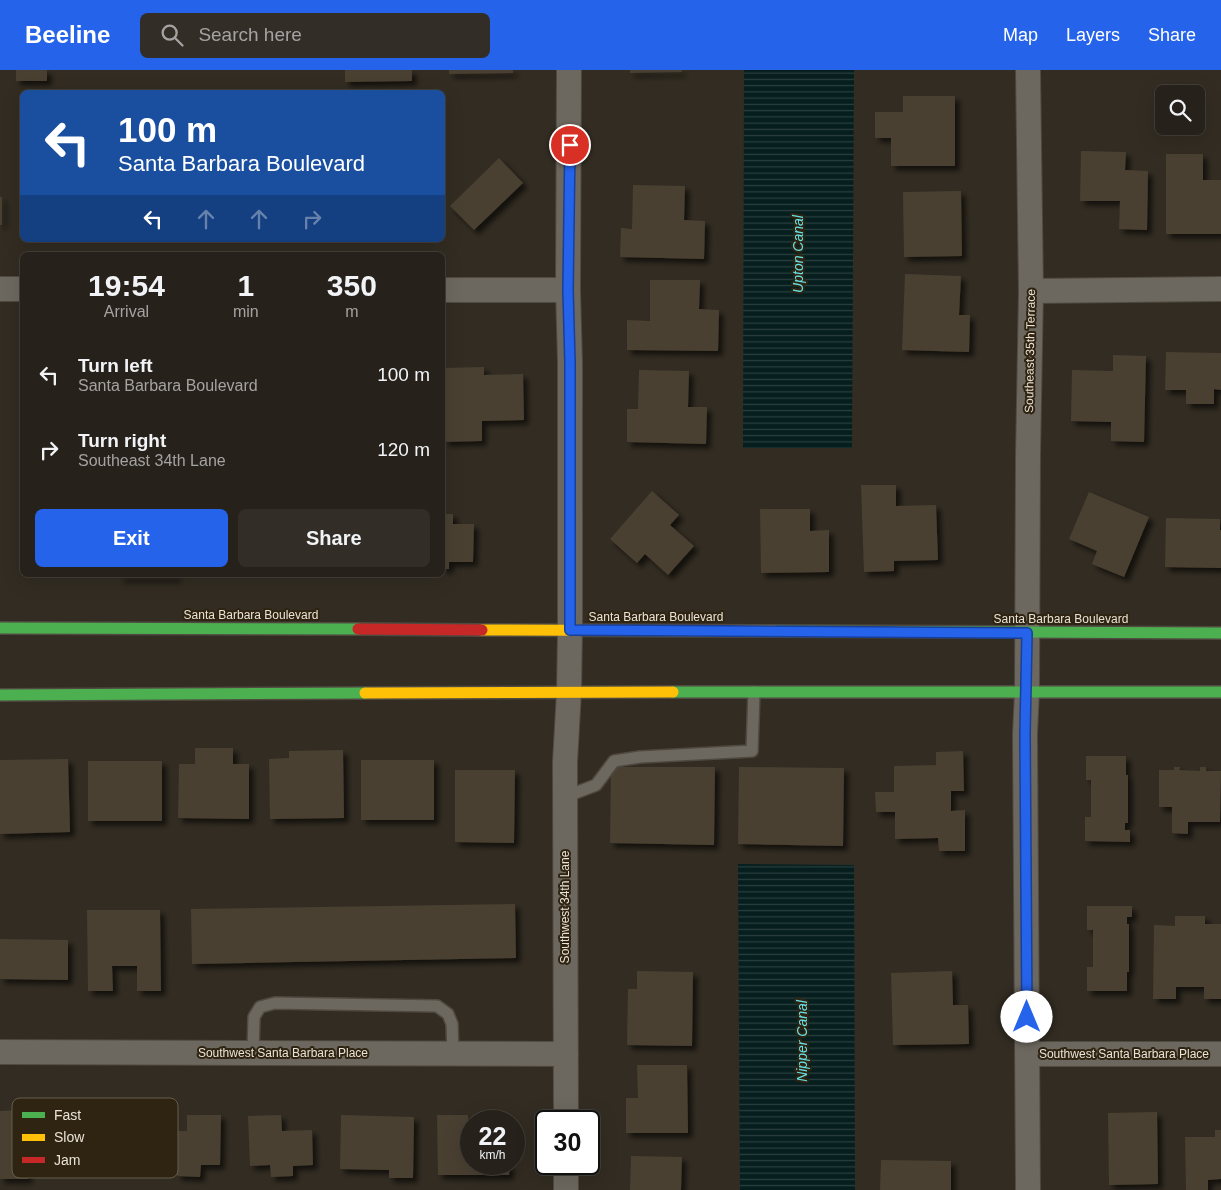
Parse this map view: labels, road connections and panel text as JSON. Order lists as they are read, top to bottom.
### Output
{
  "streets": {
    "main road": ["Santa Barbara Boulevard"],
    "street": ["Southeast 35th Terrace", "Southwest 34th Lane", "Southwest Santa Barbara Place"]
  },
  "crossings": [
    ["Southeast 35th Terrace", "Santa Barbara Boulevard"],
    ["Southeast 35th Terrace", "Southwest Santa Barbara Place"],
    ["Santa Barbara Boulevard", "Southwest 34th Lane"],
    ["Southwest 34th Lane", "Southwest Santa Barbara Place"]
  ],
  "water": ["Upton Canal", "Nipper Canal"],
  "legend": ["Fast", "Slow", "Jam"],
  "page": {
    "header": "Beeline",
    "search": "Search here",
    "nav": ["Map", "Layers", "Share"],
    "turn": ["100 m", "Santa Barbara Boulevard"],
    "eta": [
      "19:54",
      "Arrival",
      "1",
      "min",
      "350",
      "m"
    ],
    "list": [
      {
        "name": "Turn left",
        "note": "Santa Barbara Boulevard",
        "value": "100 m"
      },
      {
        "name": "Turn right",
        "note": "Southeast 34th Lane",
        "value": "120 m"
      }
    ],
    "buttons": ["Exit", "Share"],
    "speed": "22 km/h",
    "limit": "30"
  }
}
